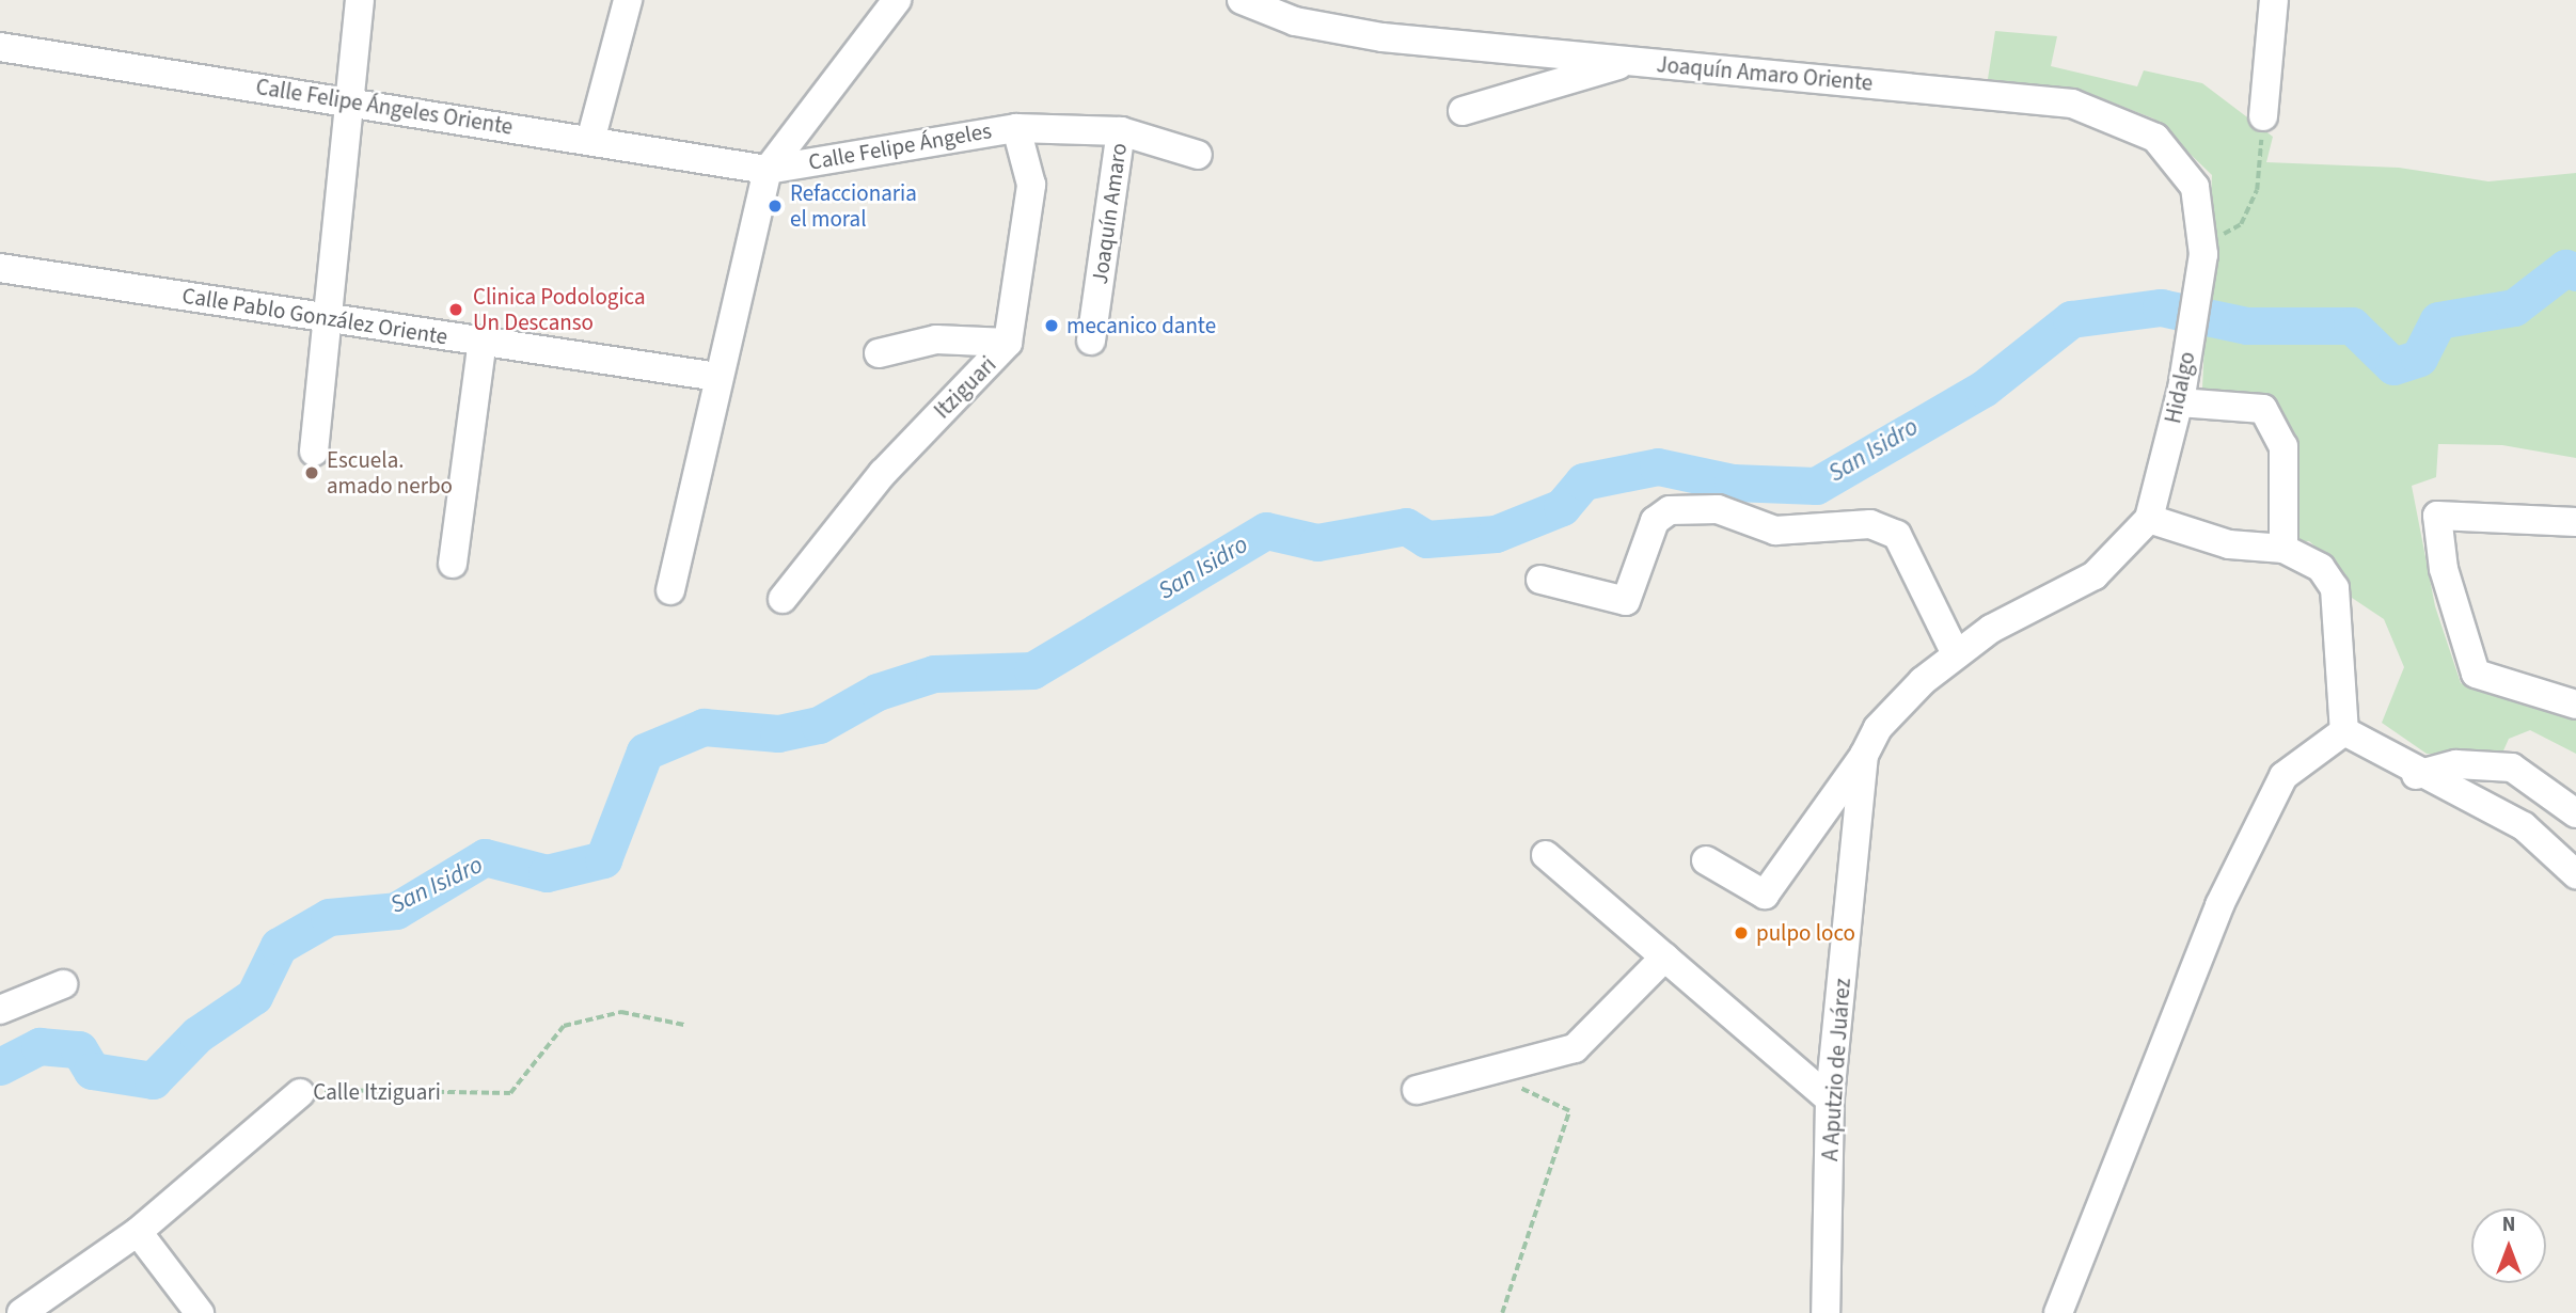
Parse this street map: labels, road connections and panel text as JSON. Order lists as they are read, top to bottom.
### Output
{
  "streets": {
    "street": [
      "Joaquín Amaro Oriente",
      "Calle Felipe Ángeles Oriente",
      "Calle Felipe Ángeles",
      "Joaquín Amaro",
      "Calle Pablo González Oriente",
      "Itziguari",
      "Hidalgo",
      "A Aputzio de Juárez",
      "Calle Itziguari"
    ]
  },
  "crossings": [
    ["Joaquín Amaro Oriente", "Hidalgo"],
    ["Calle Felipe Ángeles Oriente", "Calle Felipe Ángeles"],
    ["Calle Felipe Ángeles", "Joaquín Amaro"],
    ["Calle Felipe Ángeles", "Itziguari"],
    ["Hidalgo", "A Aputzio de Juárez"]
  ],
  "water": ["San Isidro"],
  "places": [
    "Refaccionaria el moral",
    "Clinica Podologica Un Descanso",
    "mecanico dante",
    "Escuela. amado nerbo",
    "pulpo loco"
  ],
  "north": "top"
}
